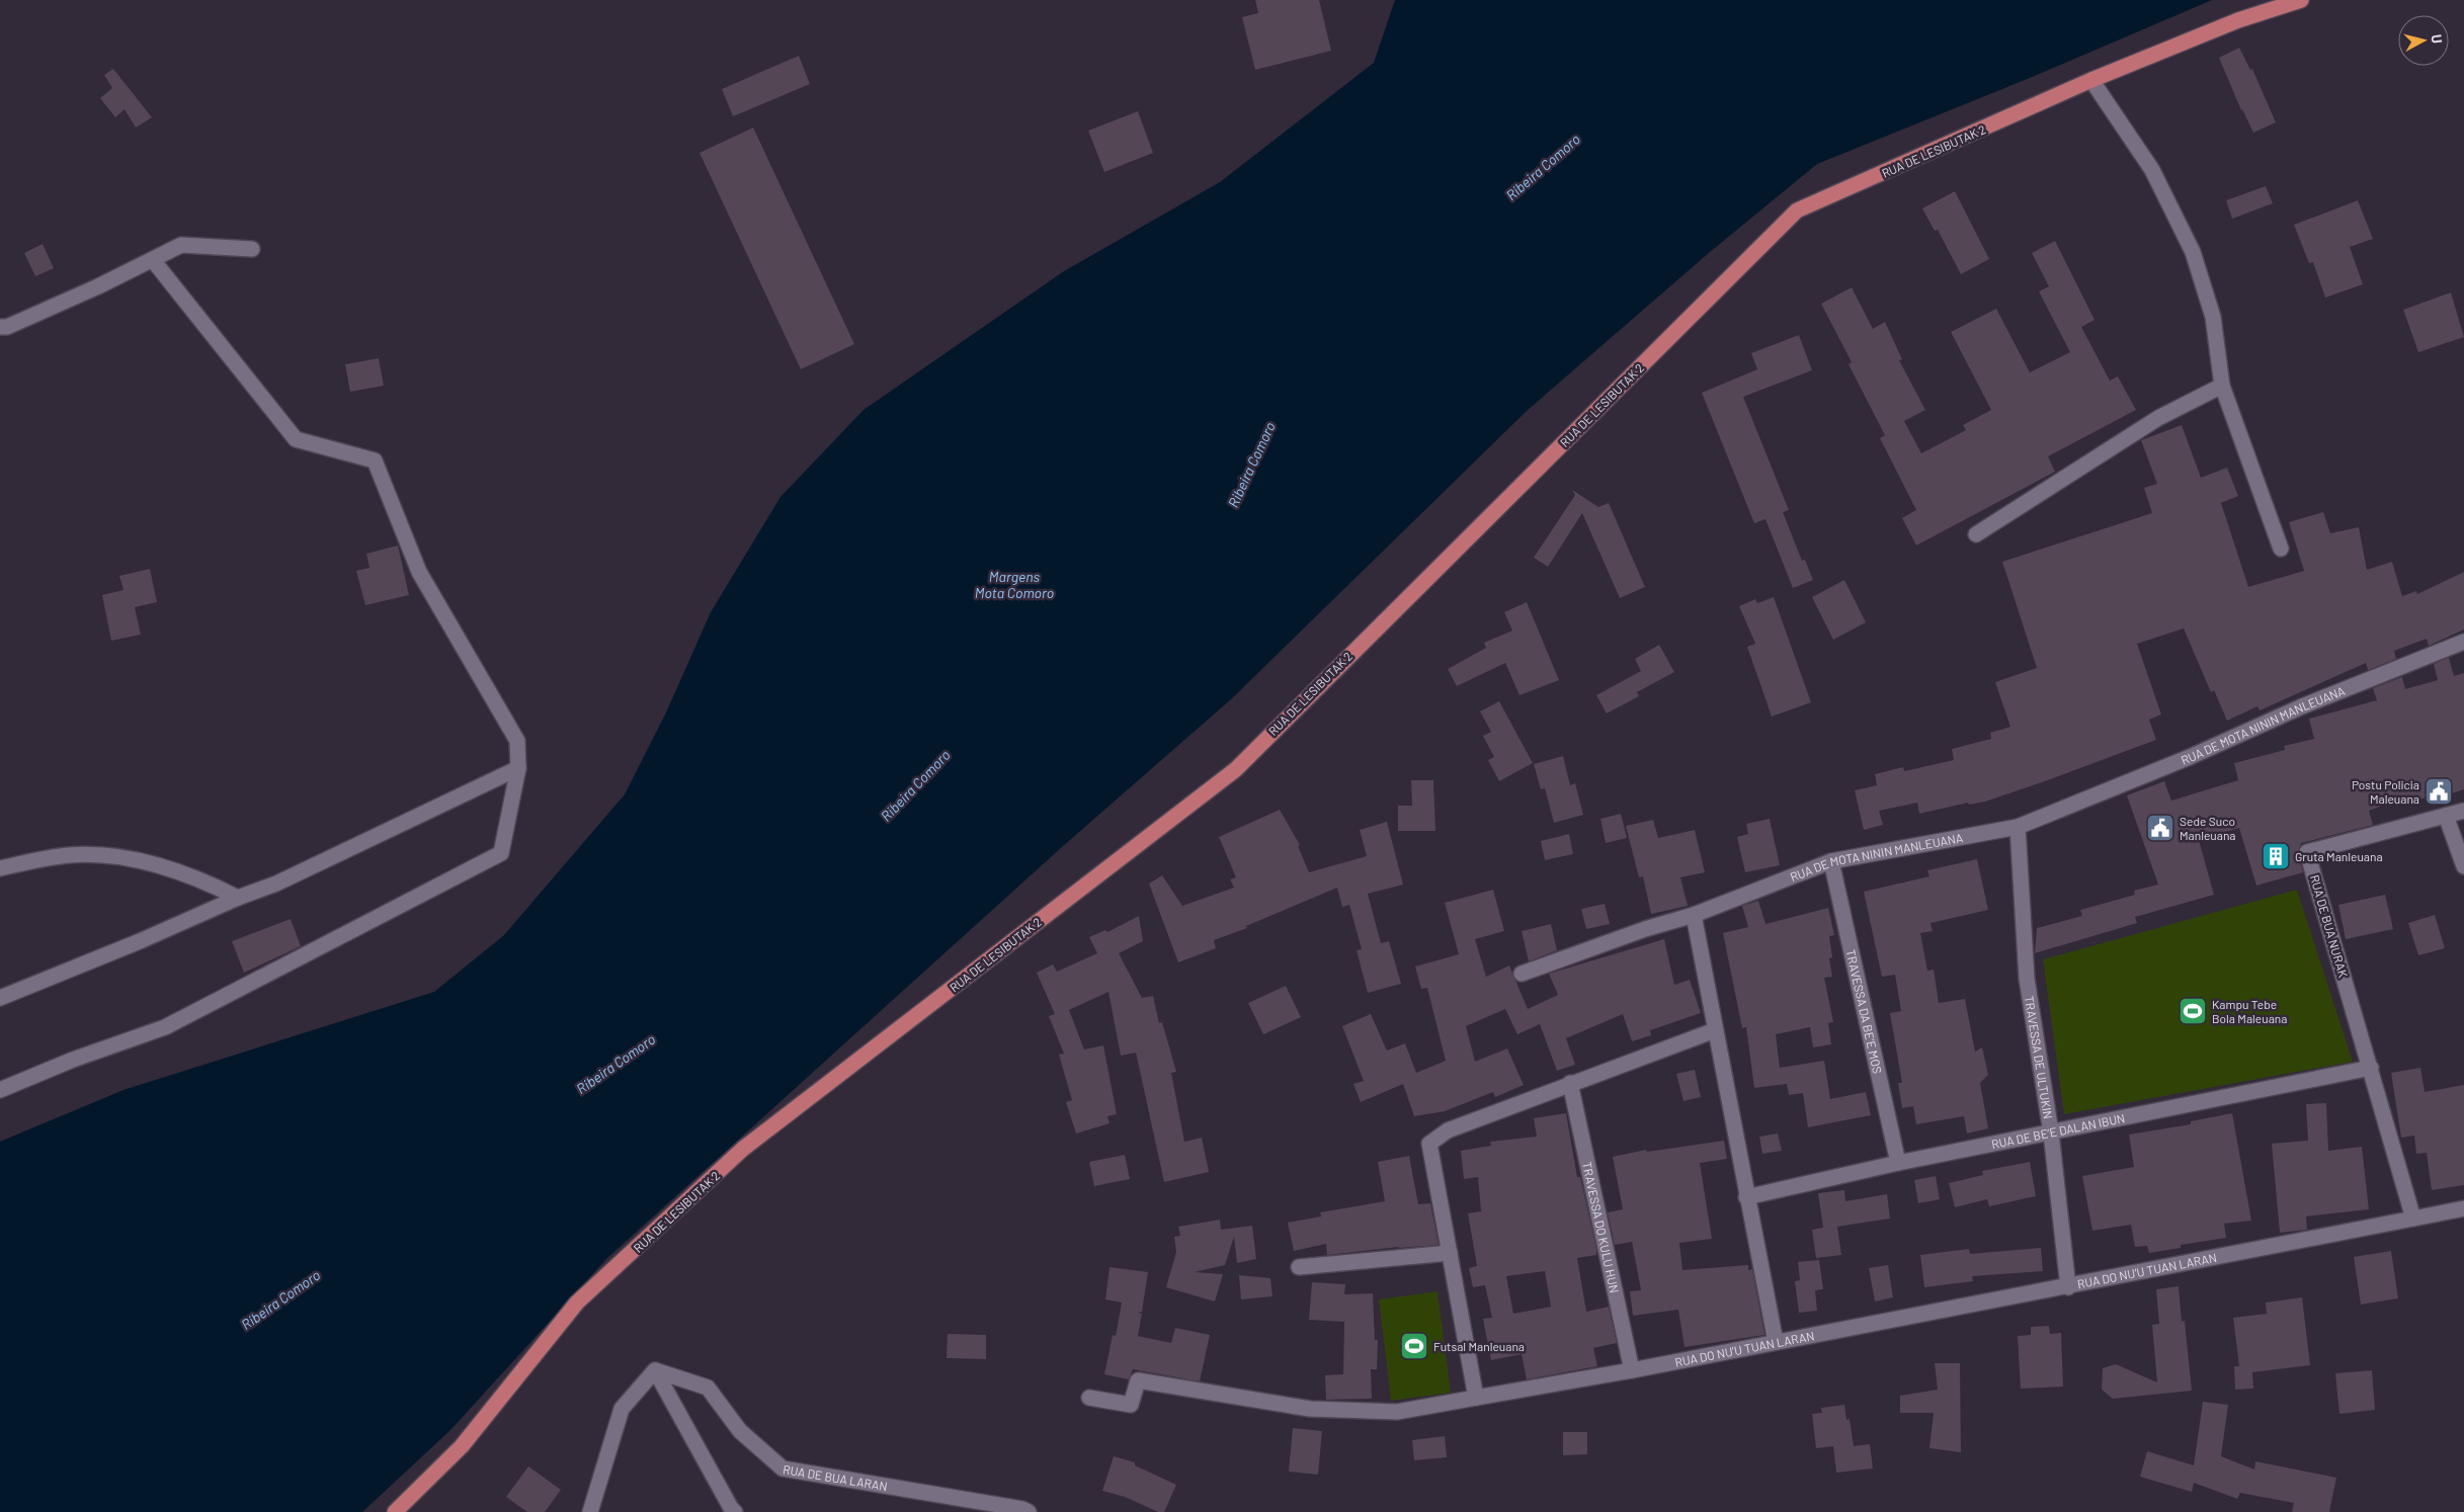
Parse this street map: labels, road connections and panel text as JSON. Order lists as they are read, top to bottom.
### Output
{
  "streets": {
    "main road": ["RUA DE LESIBUTAK 2"],
    "street": [
      "RUA DE MOTA NININ MANLEUANA",
      "RUA DE BUA NURAK",
      "TRAVESSA DA BE’E MOS",
      "TRAVESSA DE ULTUKIN",
      "RUA DE BE’E DALAN IBUN",
      "TRAVESSA DO KULU HUN",
      "RUA DO NU’U TUAN LARAN",
      "RUA DE BUA LARAN"
    ]
  },
  "crossings": [
    ["RUA DE MOTA NININ MANLEUANA", "TRAVESSA DA BE’E MOS"],
    ["RUA DE MOTA NININ MANLEUANA", "TRAVESSA DE ULTUKIN"],
    ["RUA DE BUA NURAK", "RUA DE BE’E DALAN IBUN"],
    ["TRAVESSA DA BE’E MOS", "RUA DE BE’E DALAN IBUN"],
    ["TRAVESSA DE ULTUKIN", "RUA DE BE’E DALAN IBUN"],
    ["TRAVESSA DE ULTUKIN", "RUA DO NU’U TUAN LARAN"],
    ["TRAVESSA DO KULU HUN", "RUA DO NU’U TUAN LARAN"]
  ],
  "water": ["Ribeira Comoro", "Margens Mota Comoro"],
  "places": {
    "public building": ["Postu Policia Maleuana", "Sede Suco Manleuana"],
    "building": ["Gruta Manleuana"],
    "sports": ["Kampu Tebe Bola Maleuana", "Futsal Manleuana"]
  },
  "north": "right"
}
